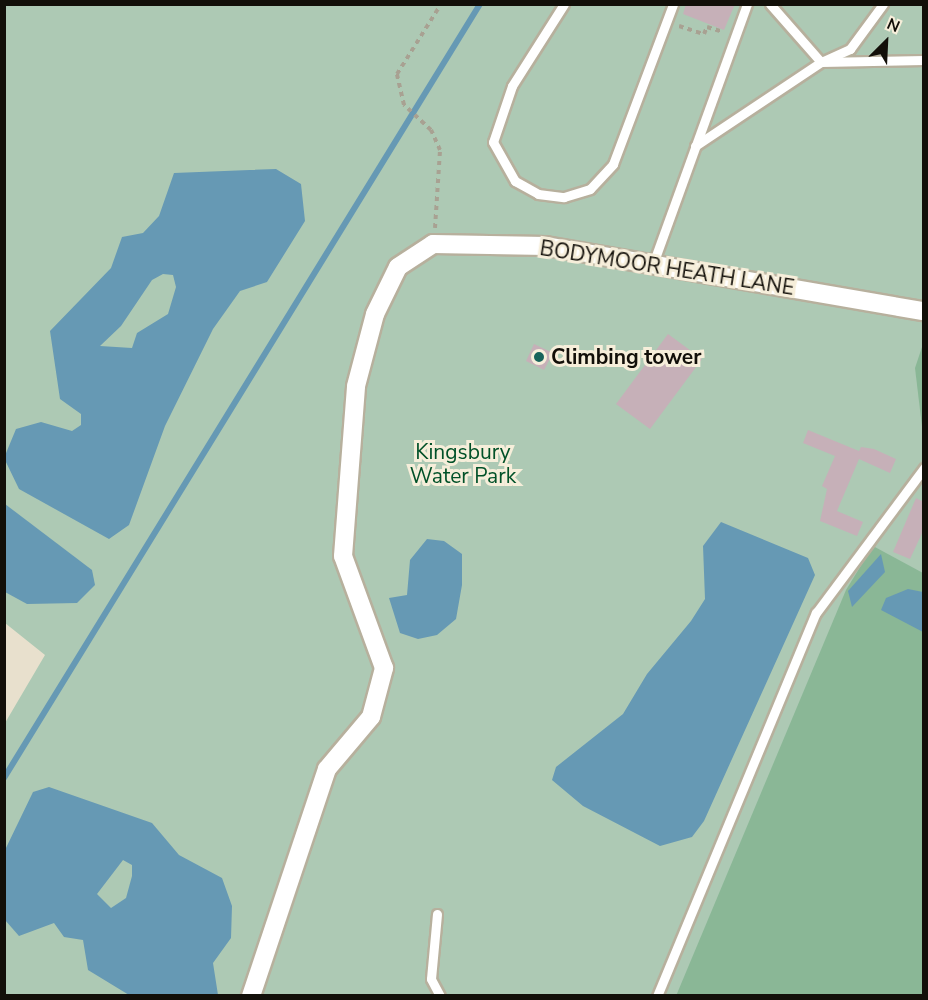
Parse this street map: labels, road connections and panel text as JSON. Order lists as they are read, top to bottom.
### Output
{
  "streets": {
    "street": ["BODYMOOR HEATH LANE"]
  },
  "parks": ["Kingsbury Water Park"],
  "places": ["Climbing tower"],
  "north": "top right"
}
